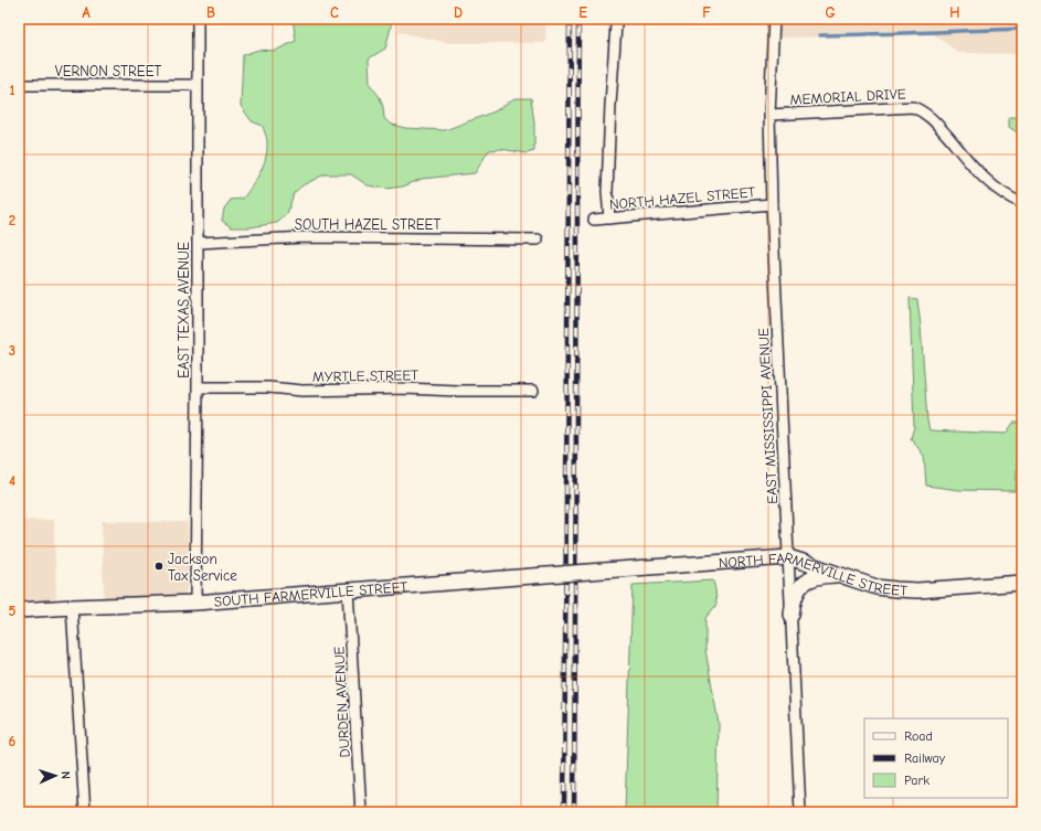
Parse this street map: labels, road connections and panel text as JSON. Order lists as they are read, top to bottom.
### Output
{
  "streets": {
    "street": [
      "VERNON STREET",
      "MEMORIAL DRIVE",
      "NORTH HAZEL STREET",
      "SOUTH HAZEL STREET",
      "EAST TEXAS AVENUE",
      "MYRTLE STREET",
      "EAST MISSISSIPPI AVENUE",
      "NORTH FARMERVILLE STREET",
      "SOUTH FARMERVILLE STREET",
      "DURDEN AVENUE"
    ]
  },
  "crossings": [
    ["VERNON STREET", "EAST TEXAS AVENUE"],
    ["MEMORIAL DRIVE", "EAST MISSISSIPPI AVENUE"],
    ["NORTH HAZEL STREET", "EAST MISSISSIPPI AVENUE"],
    ["SOUTH HAZEL STREET", "EAST TEXAS AVENUE"],
    ["EAST TEXAS AVENUE", "MYRTLE STREET"],
    ["EAST TEXAS AVENUE", "SOUTH FARMERVILLE STREET"],
    ["EAST MISSISSIPPI AVENUE", "NORTH FARMERVILLE STREET"],
    ["NORTH FARMERVILLE STREET", "SOUTH FARMERVILLE STREET"],
    ["SOUTH FARMERVILLE STREET", "DURDEN AVENUE"]
  ],
  "places": ["Jackson Tax Service"],
  "legend": ["Road", "Railway", "Park"],
  "north": "right",
  "grid": {
    "columns": [
      "A",
      "B",
      "C",
      "D",
      "E",
      "F",
      "G",
      "H"
    ],
    "rows": [
      "1",
      "2",
      "3",
      "4",
      "5",
      "6"
    ]
  }
}
